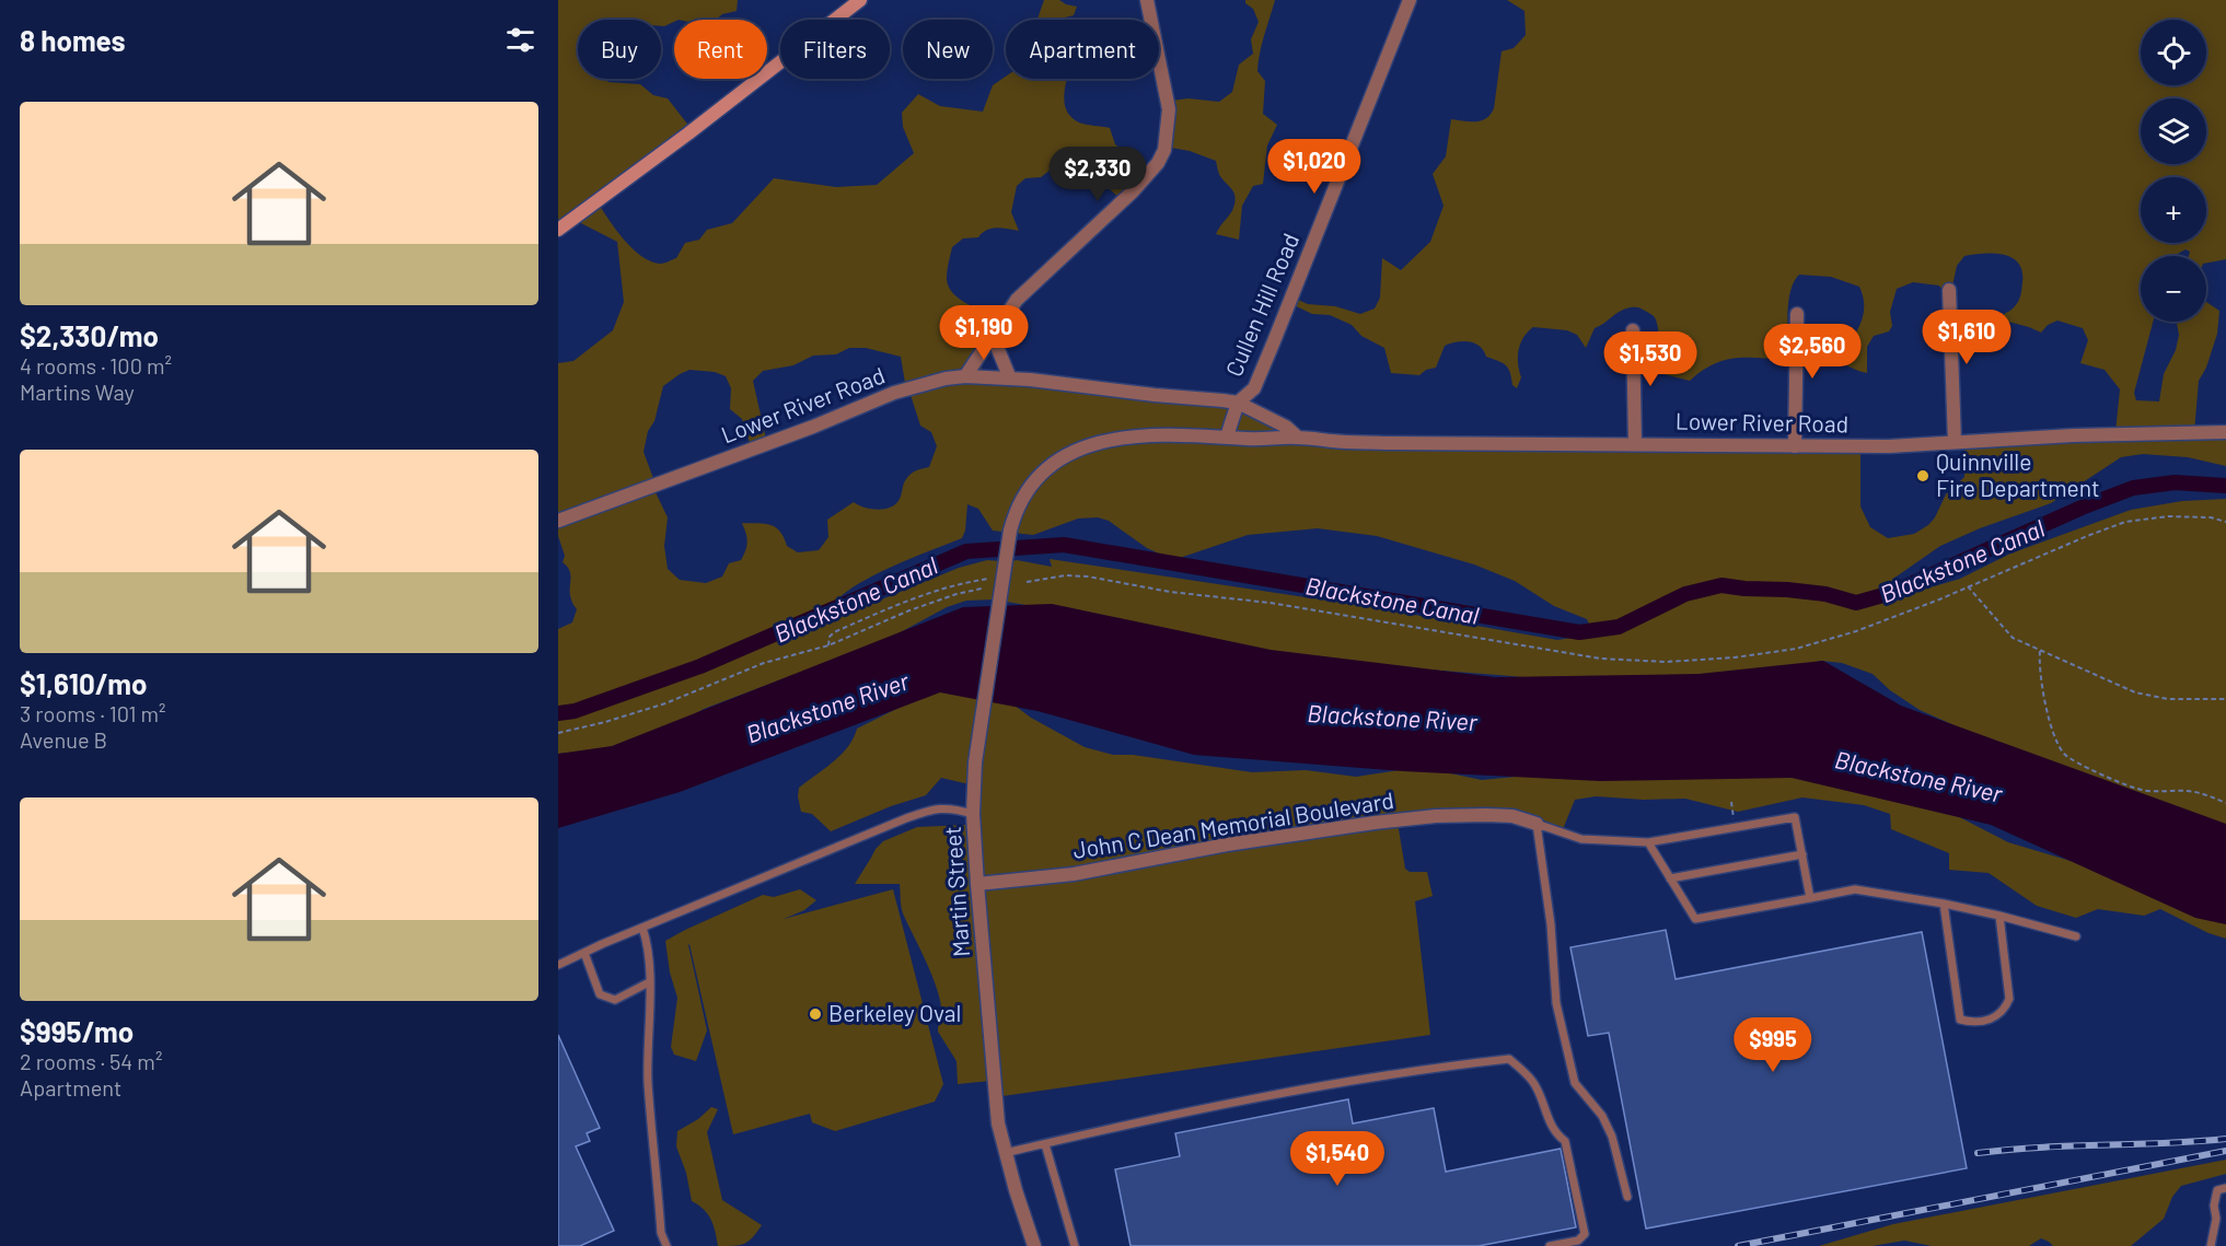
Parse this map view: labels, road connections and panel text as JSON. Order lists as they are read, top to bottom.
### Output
{
  "streets": {
    "street": [
      "Cullen Hill Road",
      "Lower River Road",
      "John C Dean Memorial Boulevard",
      "Martin Street"
    ]
  },
  "crossings": [
    ["Cullen Hill Road", "Lower River Road"],
    ["Lower River Road", "Martin Street"],
    ["John C Dean Memorial Boulevard", "Martin Street"]
  ],
  "water": ["Blackstone Canal", "Blackstone River"],
  "places": ["Quinnville Fire Department", "Berkeley Oval"],
  "page": {
    "heading": "8 homes",
    "map_buttons": ["+", "−"],
    "chip": [
      "Buy",
      "Rent",
      "Filters",
      "New",
      "Apartment"
    ],
    "list": [
      {
        "name": "$2,330/mo",
        "note": "4 rooms · 100 m² · Martins Way"
      },
      {
        "name": "$1,610/mo",
        "note": "3 rooms · 101 m² · Avenue B"
      },
      {
        "name": "$995/mo",
        "note": "2 rooms · 54 m² · Apartment"
      }
    ],
    "price": [
      "$1,020",
      "$2,330",
      "$1,190",
      "$1,610",
      "$2,560",
      "$1,530",
      "$995",
      "$1,540"
    ]
  }
}
